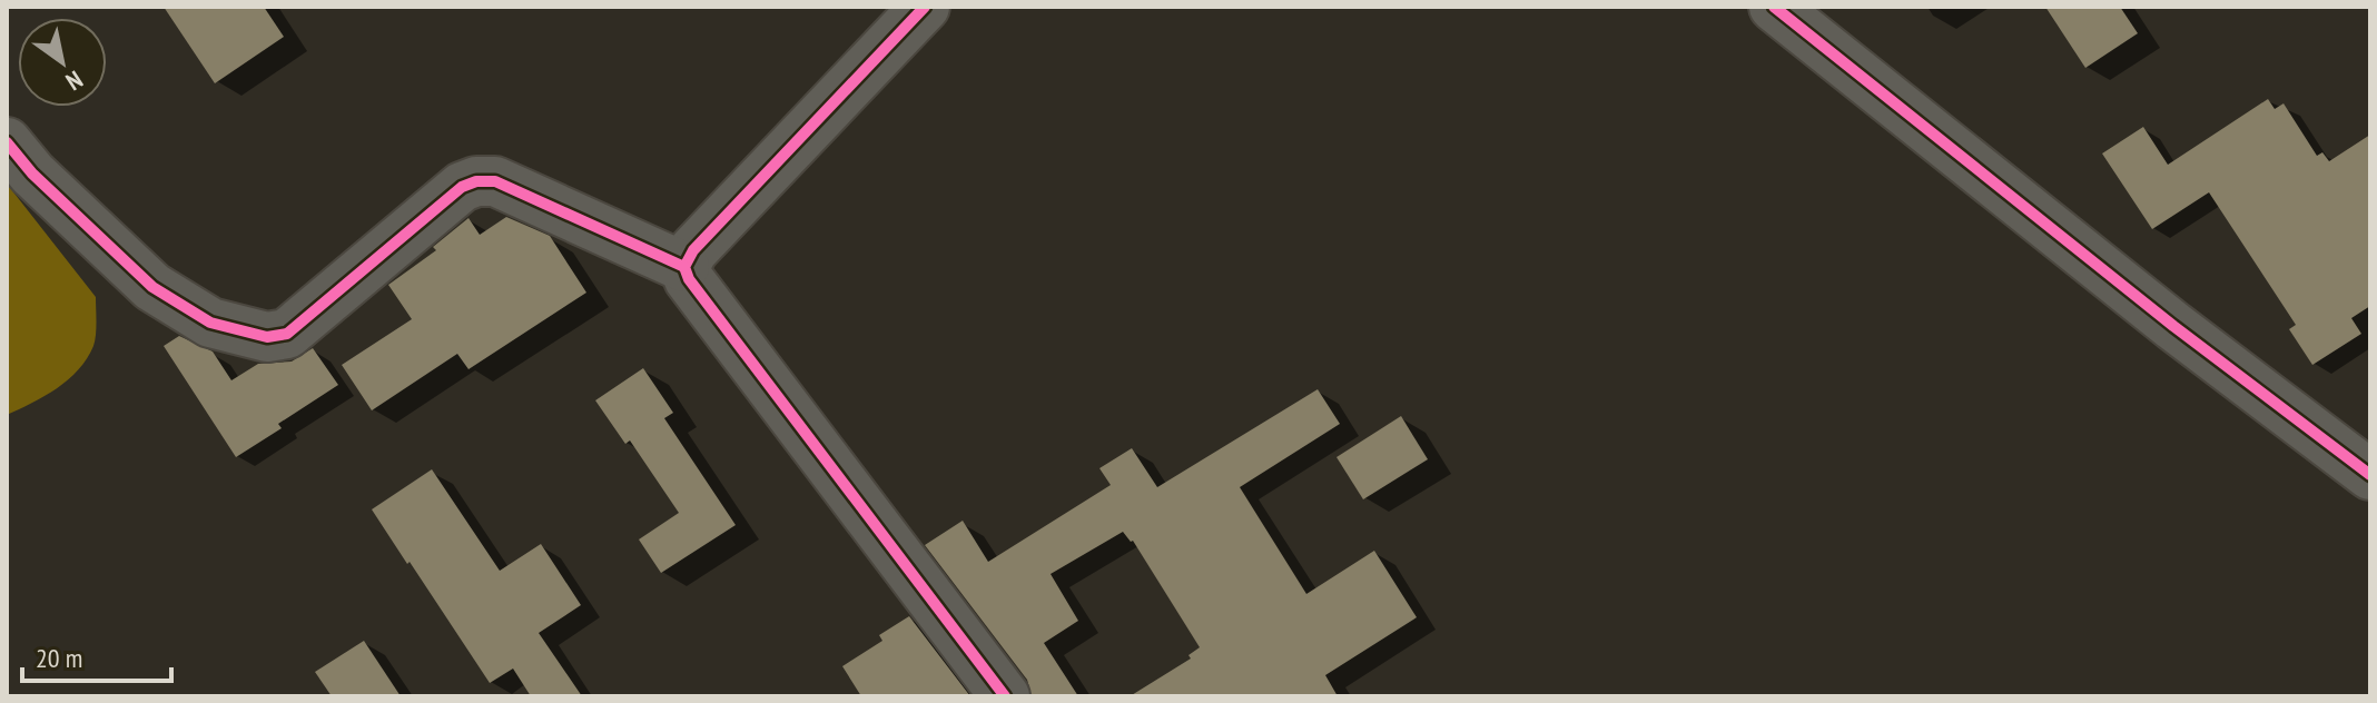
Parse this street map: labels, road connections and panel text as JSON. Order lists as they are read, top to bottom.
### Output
{
  "scale_bar": "20 m",
  "north": "bottom right"
}
